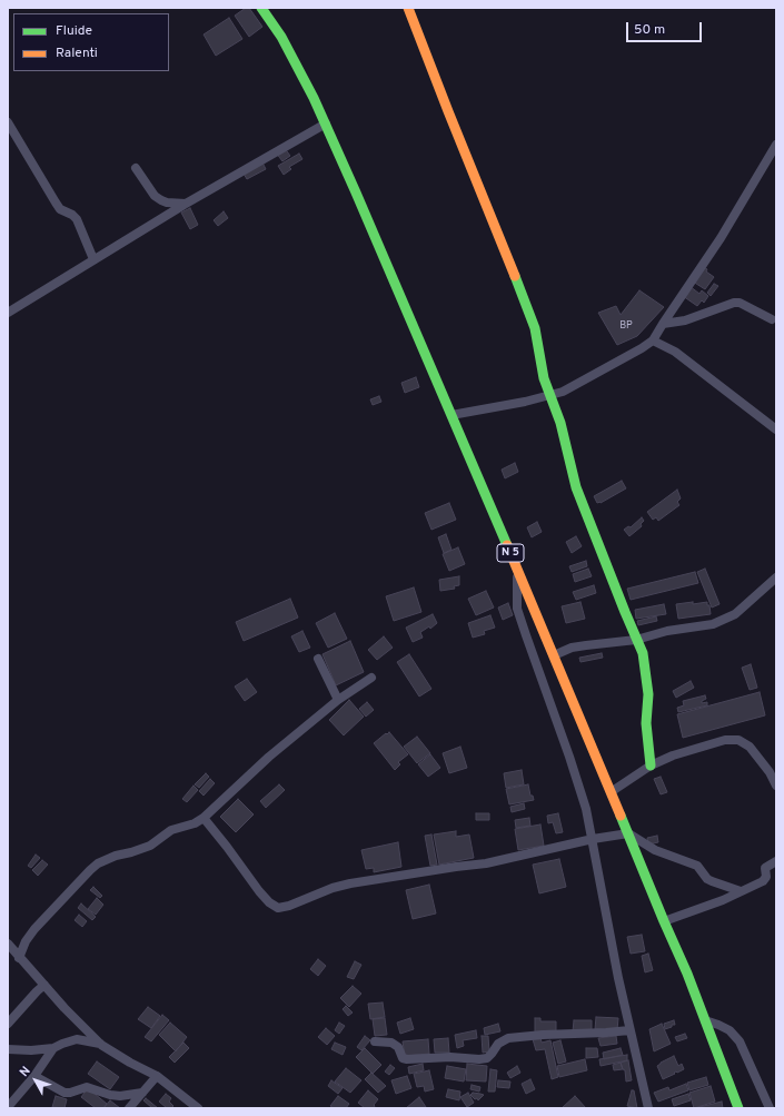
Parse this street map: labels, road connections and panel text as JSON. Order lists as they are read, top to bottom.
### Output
{
  "streets": {
    "main road": ["N 5"]
  },
  "house_numbers": ["BP"],
  "legend": ["Fluide", "Ralenti"],
  "scale_bar": "50 m",
  "north": "top left"
}
